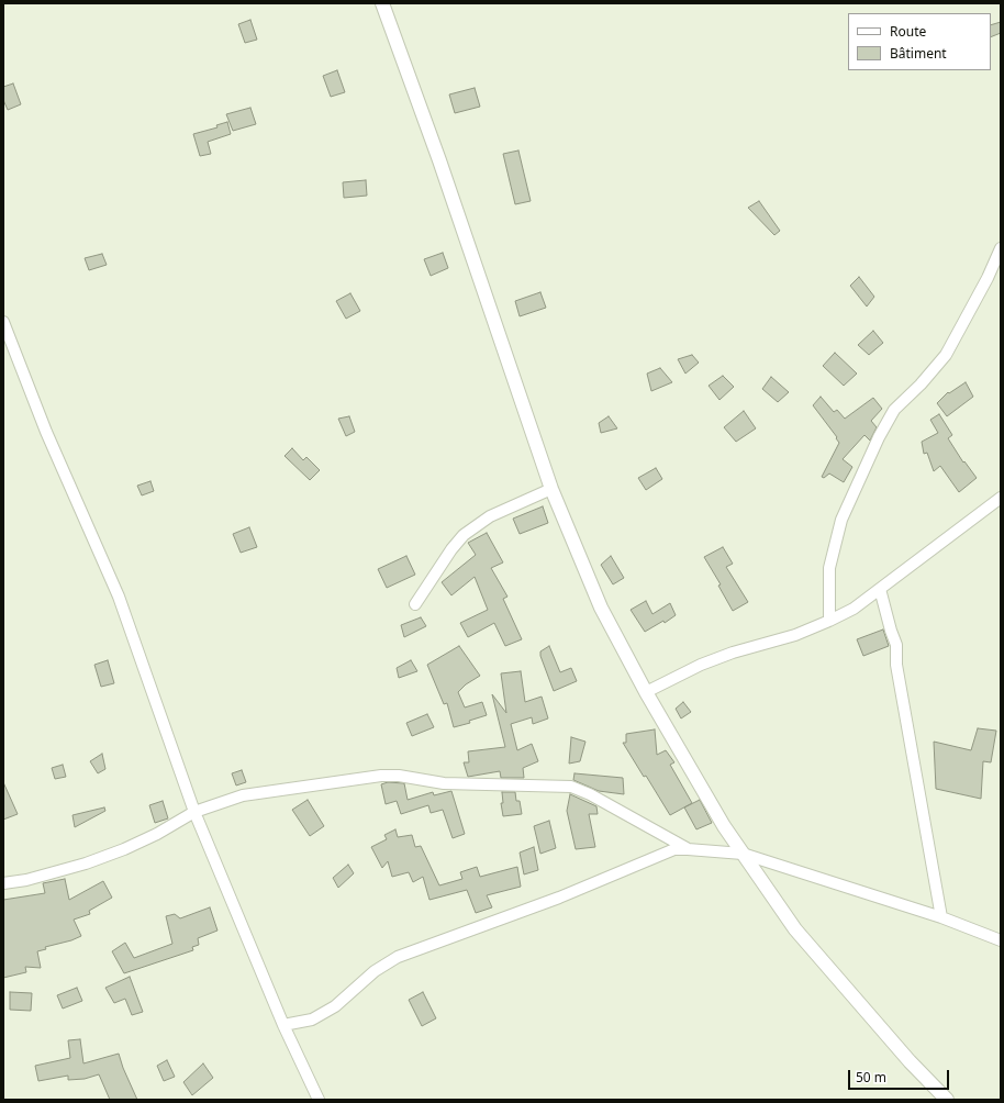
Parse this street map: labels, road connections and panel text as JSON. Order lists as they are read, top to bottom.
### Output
{
  "legend": ["Route", "Bâtiment"],
  "scale_bar": "50 m"
}
